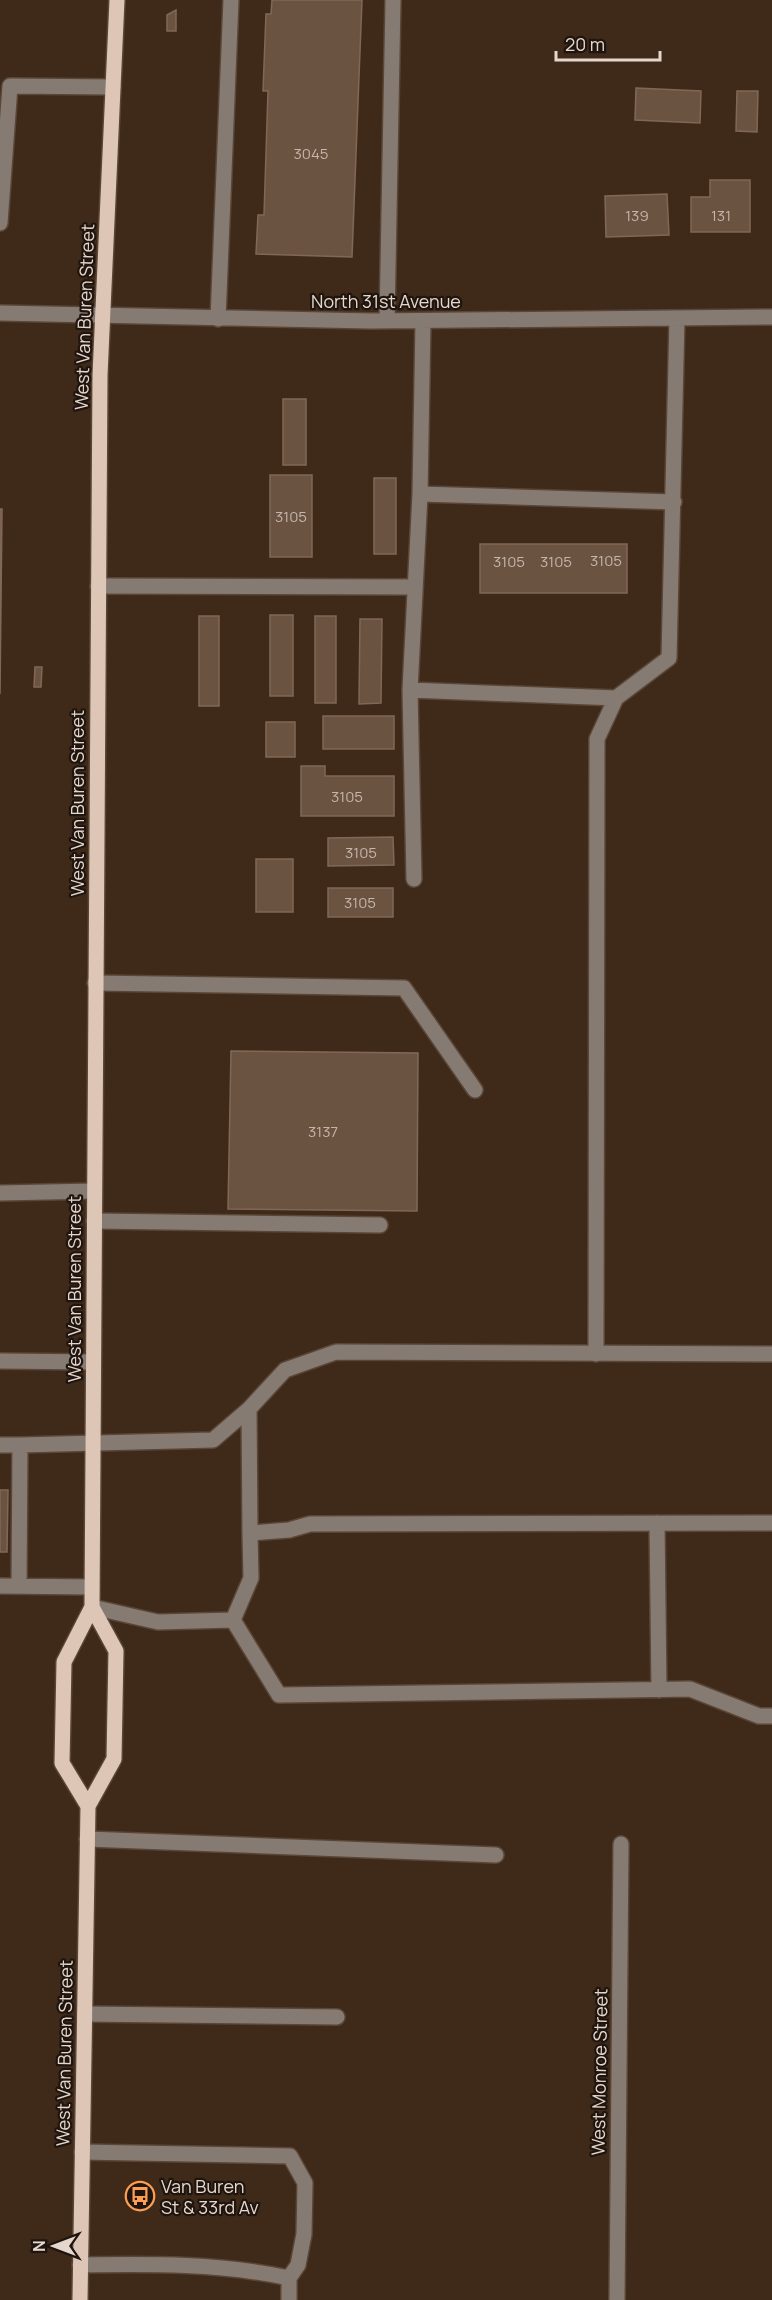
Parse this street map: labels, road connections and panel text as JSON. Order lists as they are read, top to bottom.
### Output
{
  "streets": {
    "main road": ["West Van Buren Street"],
    "street": ["North 31st Avenue", "West Monroe Street"]
  },
  "crossings": [
    ["North 31st Avenue", "West Van Buren Street"]
  ],
  "places": {
    "bus stop": ["Van Buren St & 33rd Av"]
  },
  "house_numbers": [
    "3045",
    "139",
    "131",
    "3105",
    "3105",
    "3105",
    "3105",
    "3105",
    "3105",
    "3105",
    "3137"
  ],
  "scale_bar": "20 m",
  "north": "left"
}
